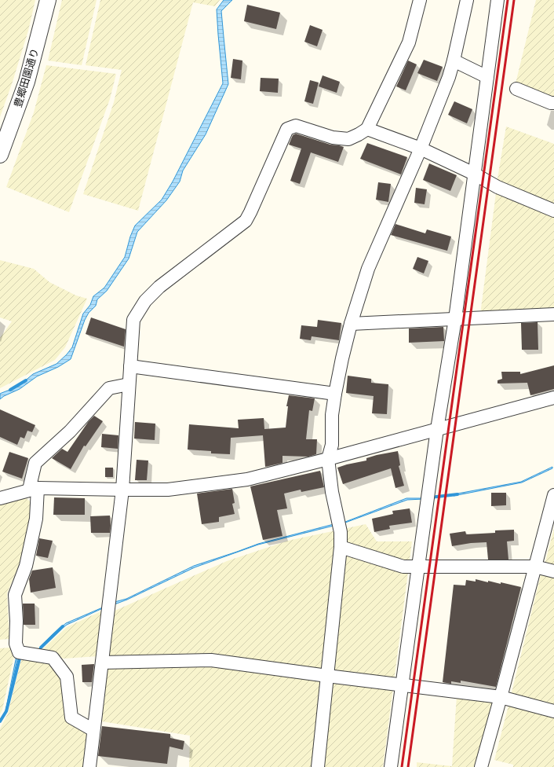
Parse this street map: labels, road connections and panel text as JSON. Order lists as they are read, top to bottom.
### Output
{
  "streets": {
    "street": ["豊郷田園通り"]
  }
}
